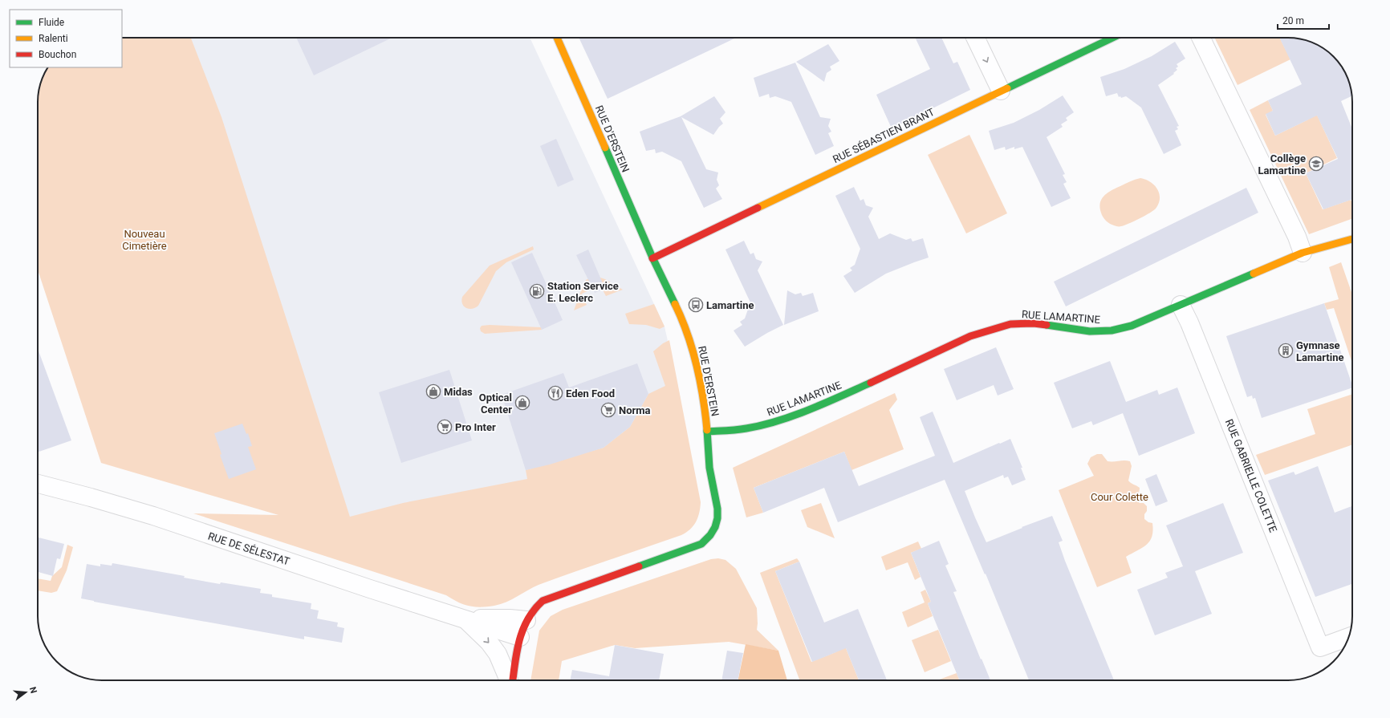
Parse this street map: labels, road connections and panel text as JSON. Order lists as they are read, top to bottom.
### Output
{
  "streets": {
    "street": [
      "RUE SÉBASTIEN BRANT",
      "RUE D'ERSTEIN",
      "RUE LAMARTINE",
      "RUE GABRIELLE COLETTE",
      "RUE DE SÉLESTAT"
    ]
  },
  "crossings": [
    ["RUE SÉBASTIEN BRANT", "RUE D'ERSTEIN"],
    ["RUE D'ERSTEIN", "RUE LAMARTINE"],
    ["RUE D'ERSTEIN", "RUE DE SÉLESTAT"],
    ["RUE LAMARTINE", "RUE GABRIELLE COLETTE"]
  ],
  "parks": ["Nouveau Cimetière", "Cour Colette"],
  "places": {
    "school or university": ["Collège Lamartine"],
    "fuel station": ["Station Service E. Leclerc"],
    "bus stop": ["Lamartine"],
    "building": ["Gymnase Lamartine"],
    "shop": ["Midas", "Optical Center"],
    "restaurant": ["Eden Food"],
    "supermarket": ["Norma", "Pro Inter"]
  },
  "legend": ["Fluide", "Ralenti", "Bouchon"],
  "scale_bar": "20 m",
  "north": "right"
}
